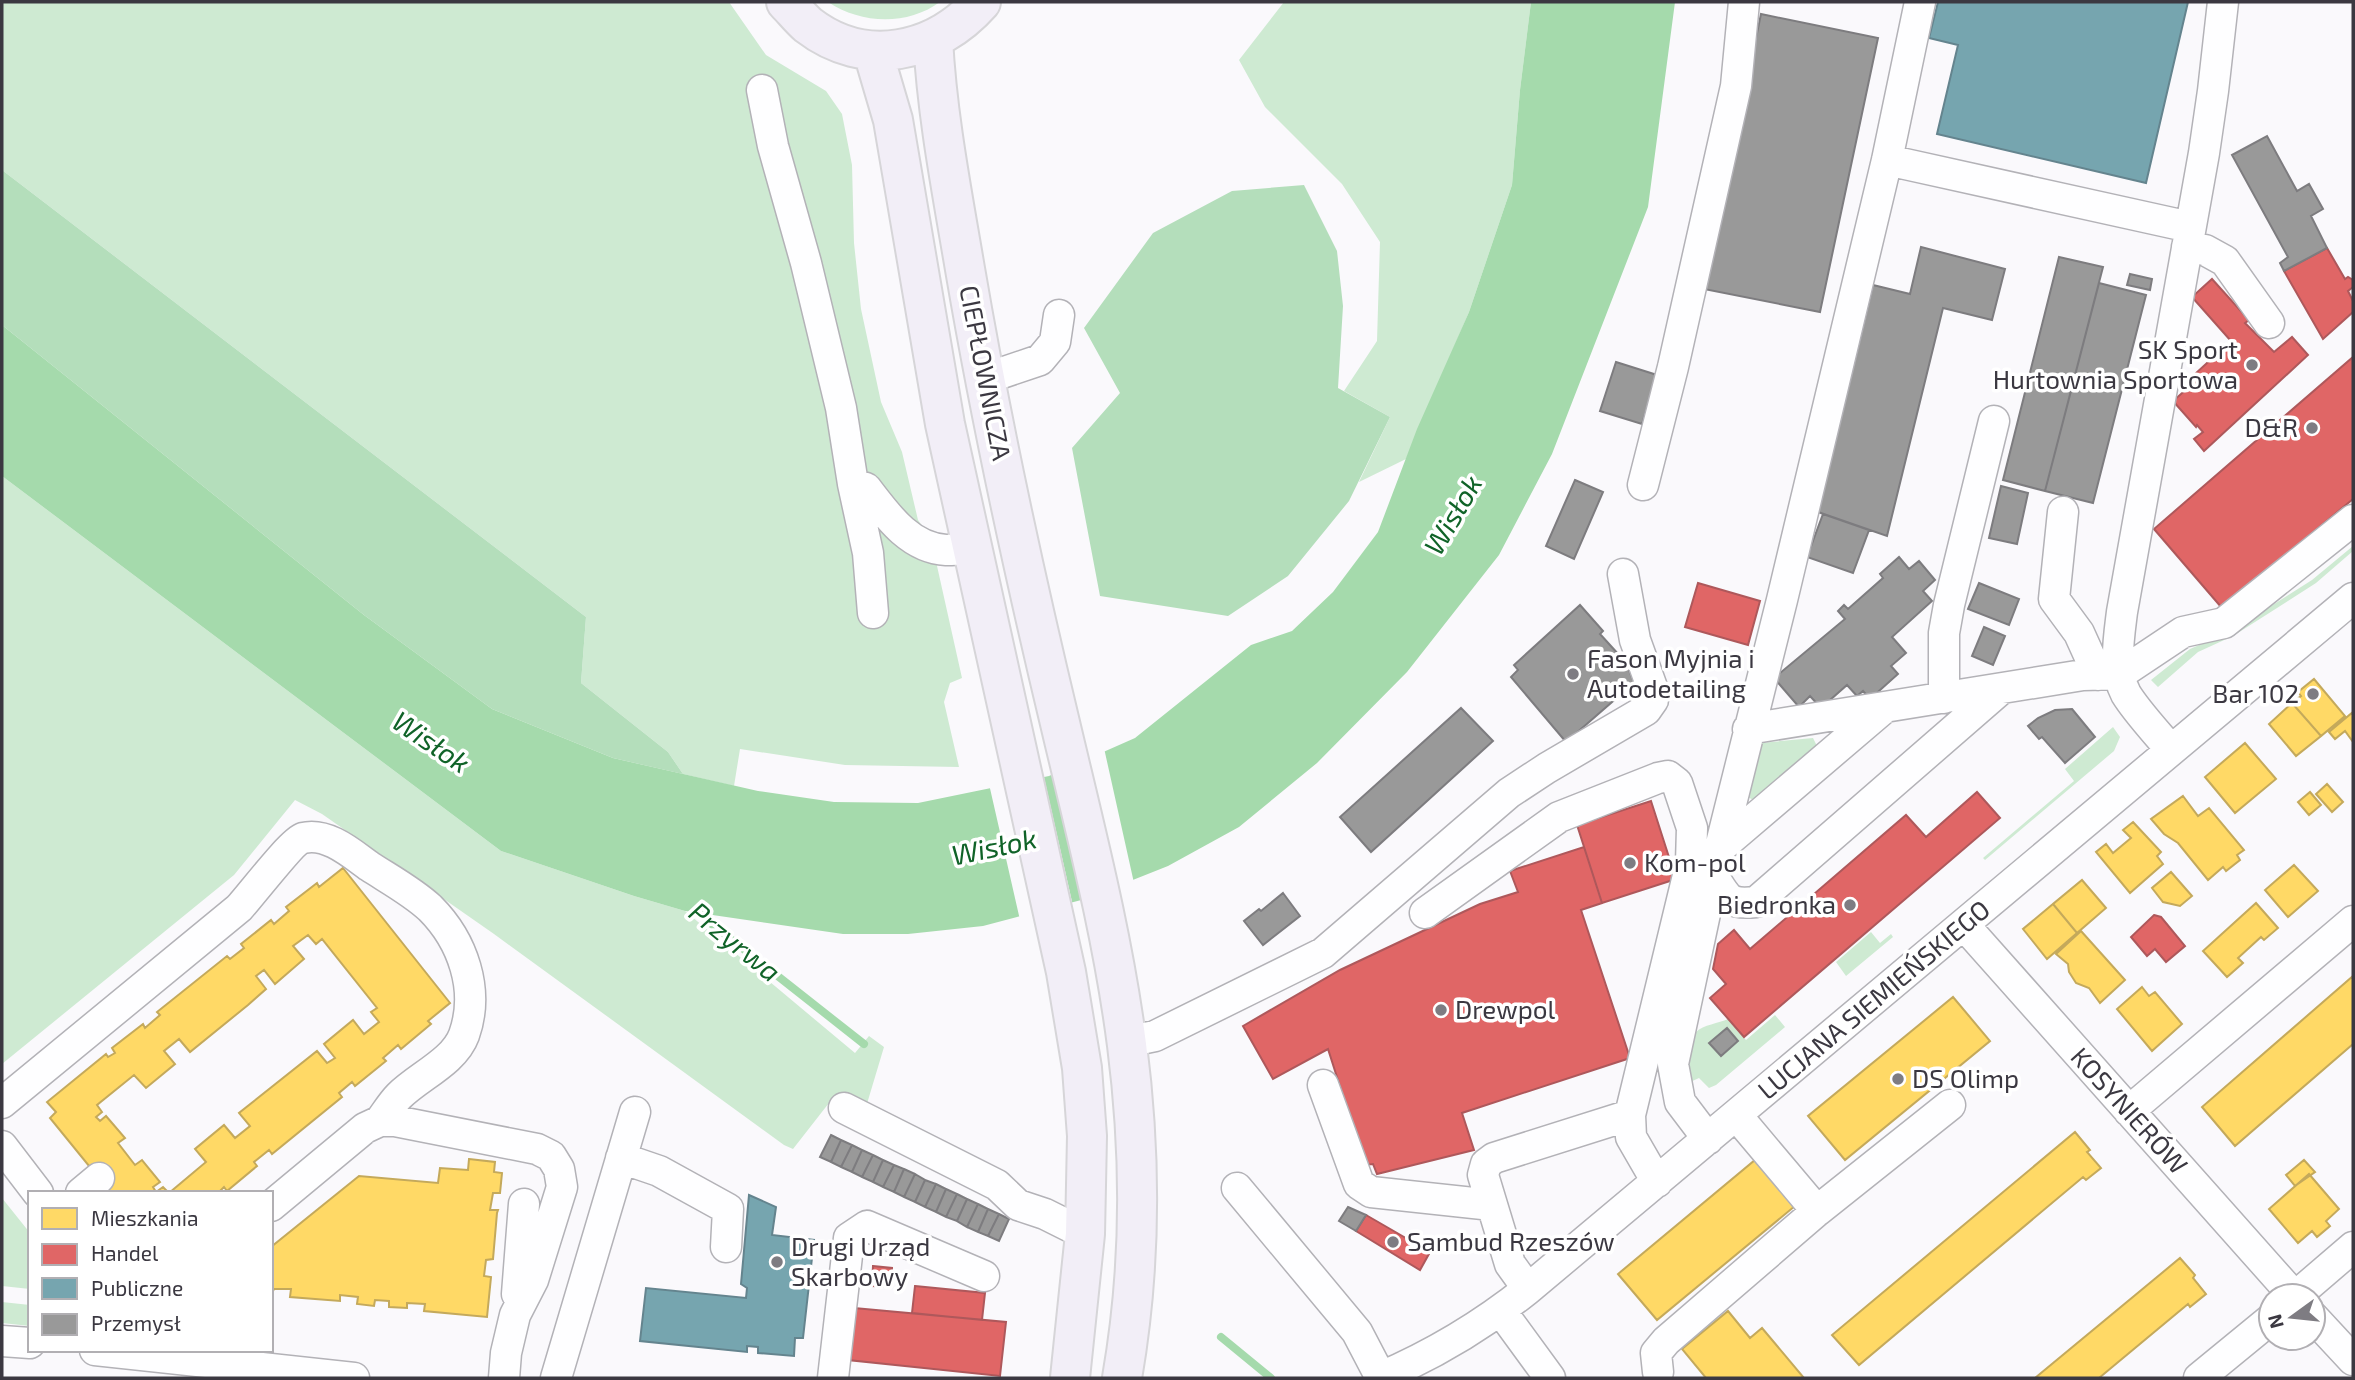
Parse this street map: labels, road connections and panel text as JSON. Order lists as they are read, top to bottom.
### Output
{
  "streets": {
    "main road": ["CIEPŁOWNICZA"],
    "street": ["LUCJANA SIEMIEŃSKIEGO", "KOSYNIERÓW"]
  },
  "crossings": [
    ["LUCJANA SIEMIEŃSKIEGO", "KOSYNIERÓW"]
  ],
  "water": ["Wisłok", "Przyrwa"],
  "places": [
    "SK Sport Hurtownia Sportowa",
    "D&R",
    "Fason Myjnia i Autodetailing",
    "Bar 102",
    "Kom-pol",
    "Biedronka",
    "Drewpol",
    "DS Olimp",
    "Sambud Rzeszów",
    "Drugi Urząd Skarbowy"
  ],
  "legend": [
    "Mieszkania",
    "Handel",
    "Publiczne",
    "Przemysł"
  ],
  "north": "left"
}
